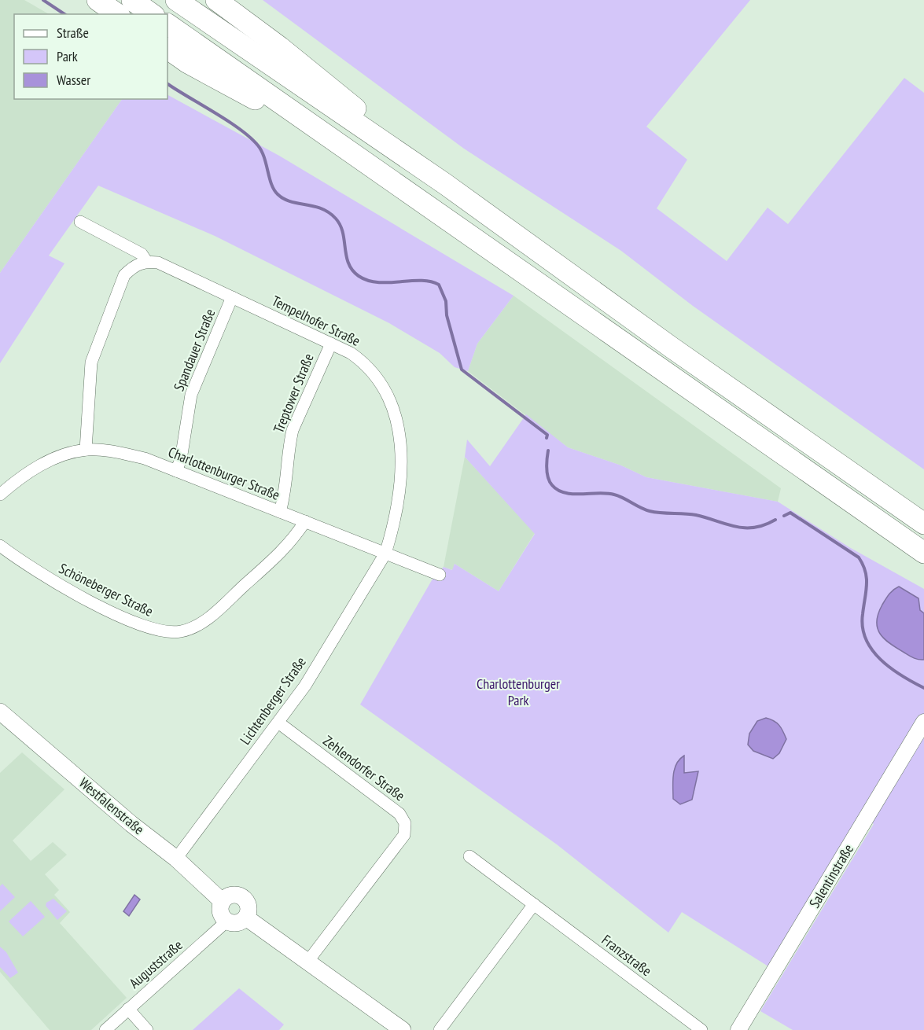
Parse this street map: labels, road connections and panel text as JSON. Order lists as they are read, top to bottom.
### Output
{
  "streets": {
    "main road": ["Westfalenstraße"],
    "street": [
      "Tempelhofer Straße",
      "Spandauer Straße",
      "Treptower Straße",
      "Charlottenburger Straße",
      "Schöneberger Straße",
      "Lichtenberger Straße",
      "Zehlendorfer Straße",
      "Salentinstraße",
      "Franzstraße",
      "Auguststraße"
    ]
  },
  "crossings": [
    ["Tempelhofer Straße", "Spandauer Straße"],
    ["Tempelhofer Straße", "Treptower Straße"],
    ["Tempelhofer Straße", "Charlottenburger Straße"],
    ["Tempelhofer Straße", "Lichtenberger Straße"],
    ["Spandauer Straße", "Charlottenburger Straße"],
    ["Treptower Straße", "Charlottenburger Straße"],
    ["Charlottenburger Straße", "Schöneberger Straße"],
    ["Charlottenburger Straße", "Lichtenberger Straße"],
    ["Lichtenberger Straße", "Zehlendorfer Straße"],
    ["Lichtenberger Straße", "Westfalenstraße"],
    ["Westfalenstraße", "Auguststraße"]
  ],
  "parks": ["Charlottenburger Park"],
  "legend": ["Straße", "Park", "Wasser"]
}
